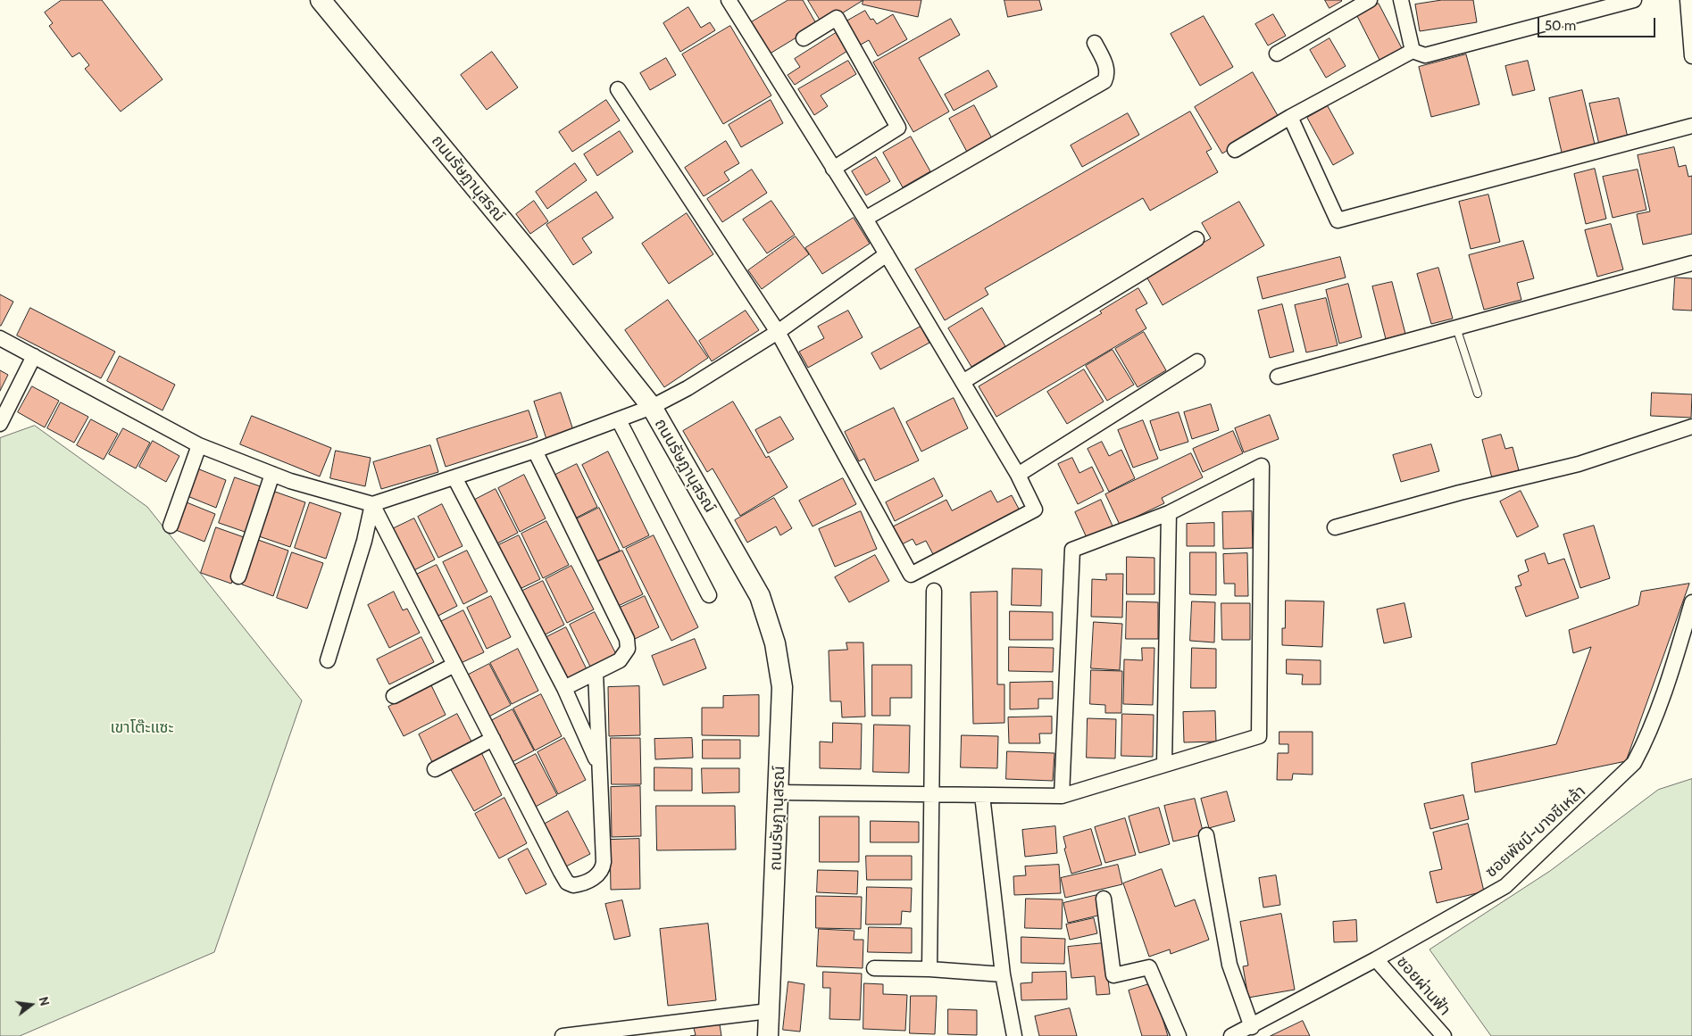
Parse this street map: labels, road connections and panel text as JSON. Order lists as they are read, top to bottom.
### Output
{
  "streets": {
    "street": ["ถนนรัษฎานุสรณ์", "ซอยพัชนี-บางชีเหล้า", "ซอยผ่านฟ้า"]
  },
  "crossings": [
    ["ซอยพัชนี-บางชีเหล้า", "ซอยผ่านฟ้า"]
  ],
  "parks": ["เขาโต๊ะแซะ"],
  "scale_bar": "50 m",
  "north": "right"
}
